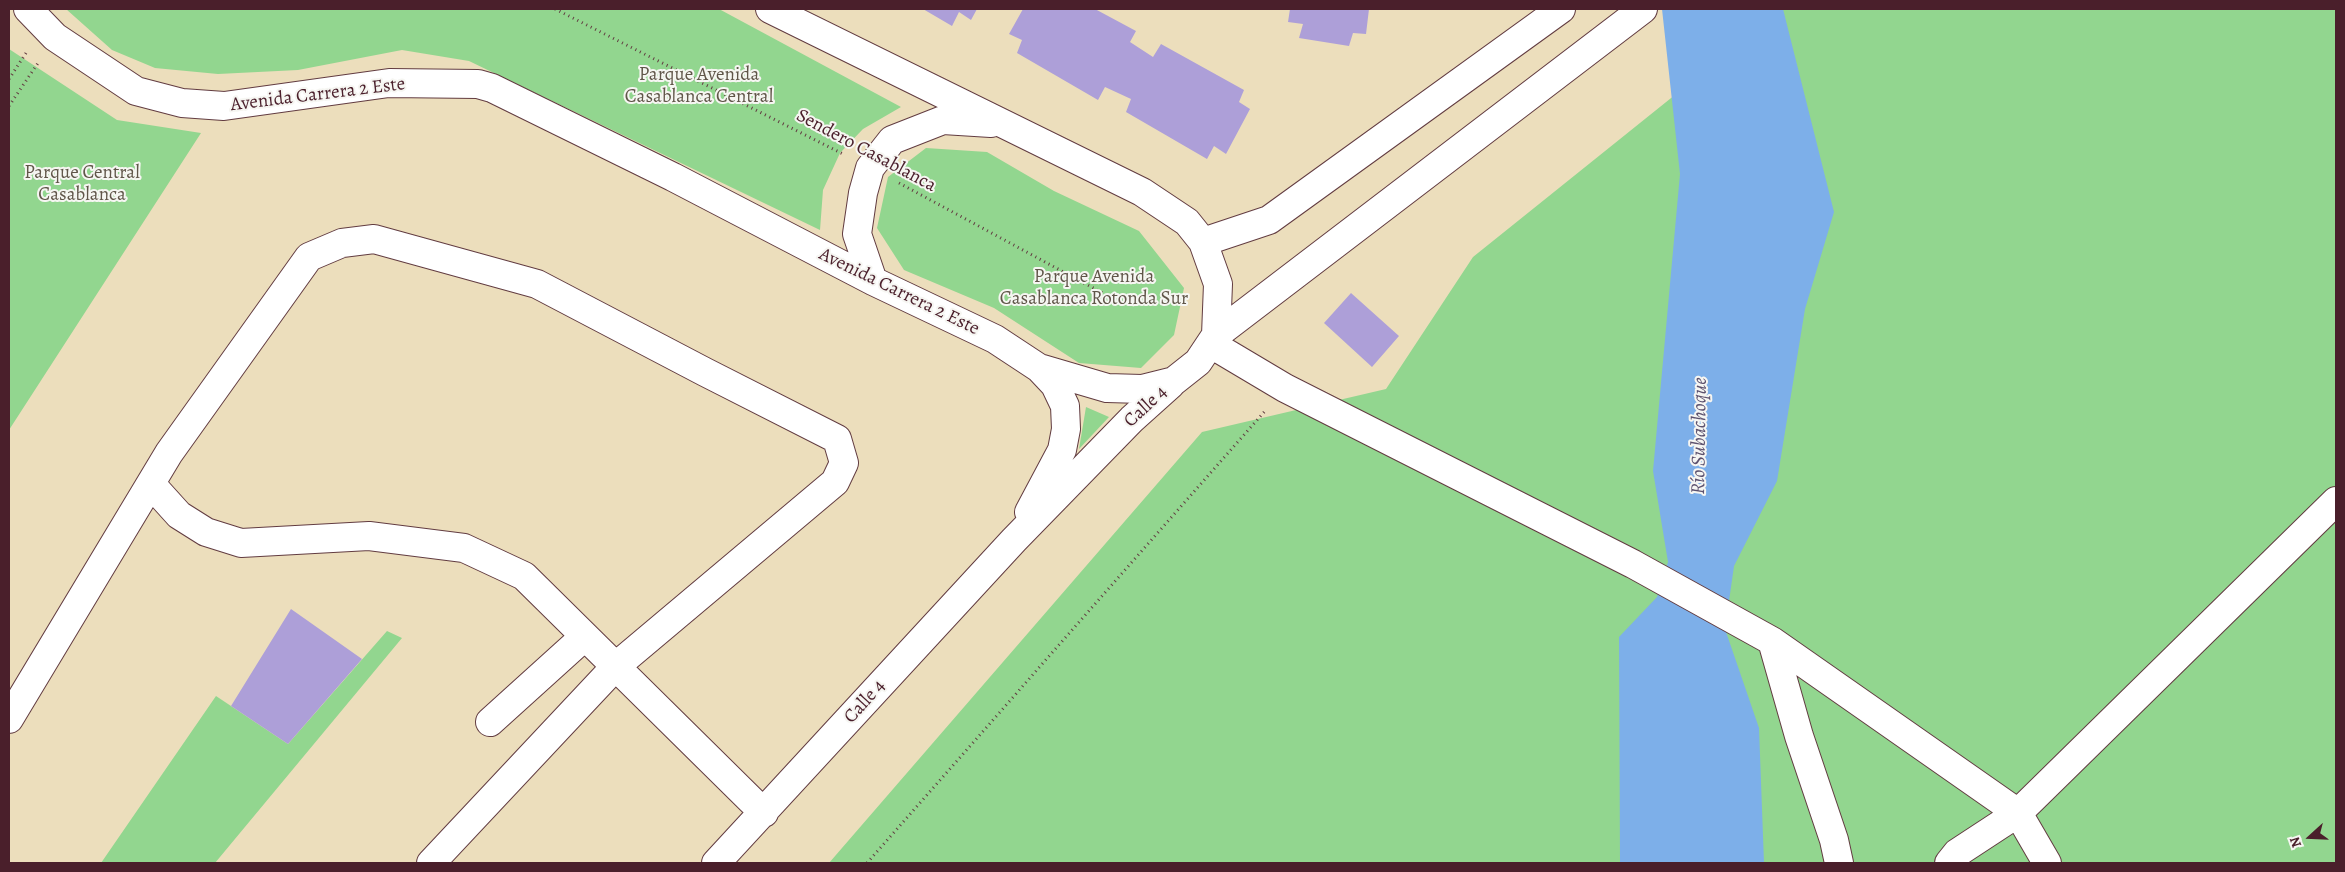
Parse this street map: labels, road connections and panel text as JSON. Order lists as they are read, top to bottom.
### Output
{
  "streets": {
    "street": ["Avenida Carrera 2 Este", "Calle 4"],
    "path": ["Sendero Casablanca"]
  },
  "crossings": [
    ["Avenida Carrera 2 Este", "Calle 4"]
  ],
  "water": ["Río Subachoque"],
  "parks": ["Parque Avenida Casablanca Central", "Parque Central Casablanca", "Parque Avenida Casablanca Rotonda Sur"],
  "north": "left"
}
